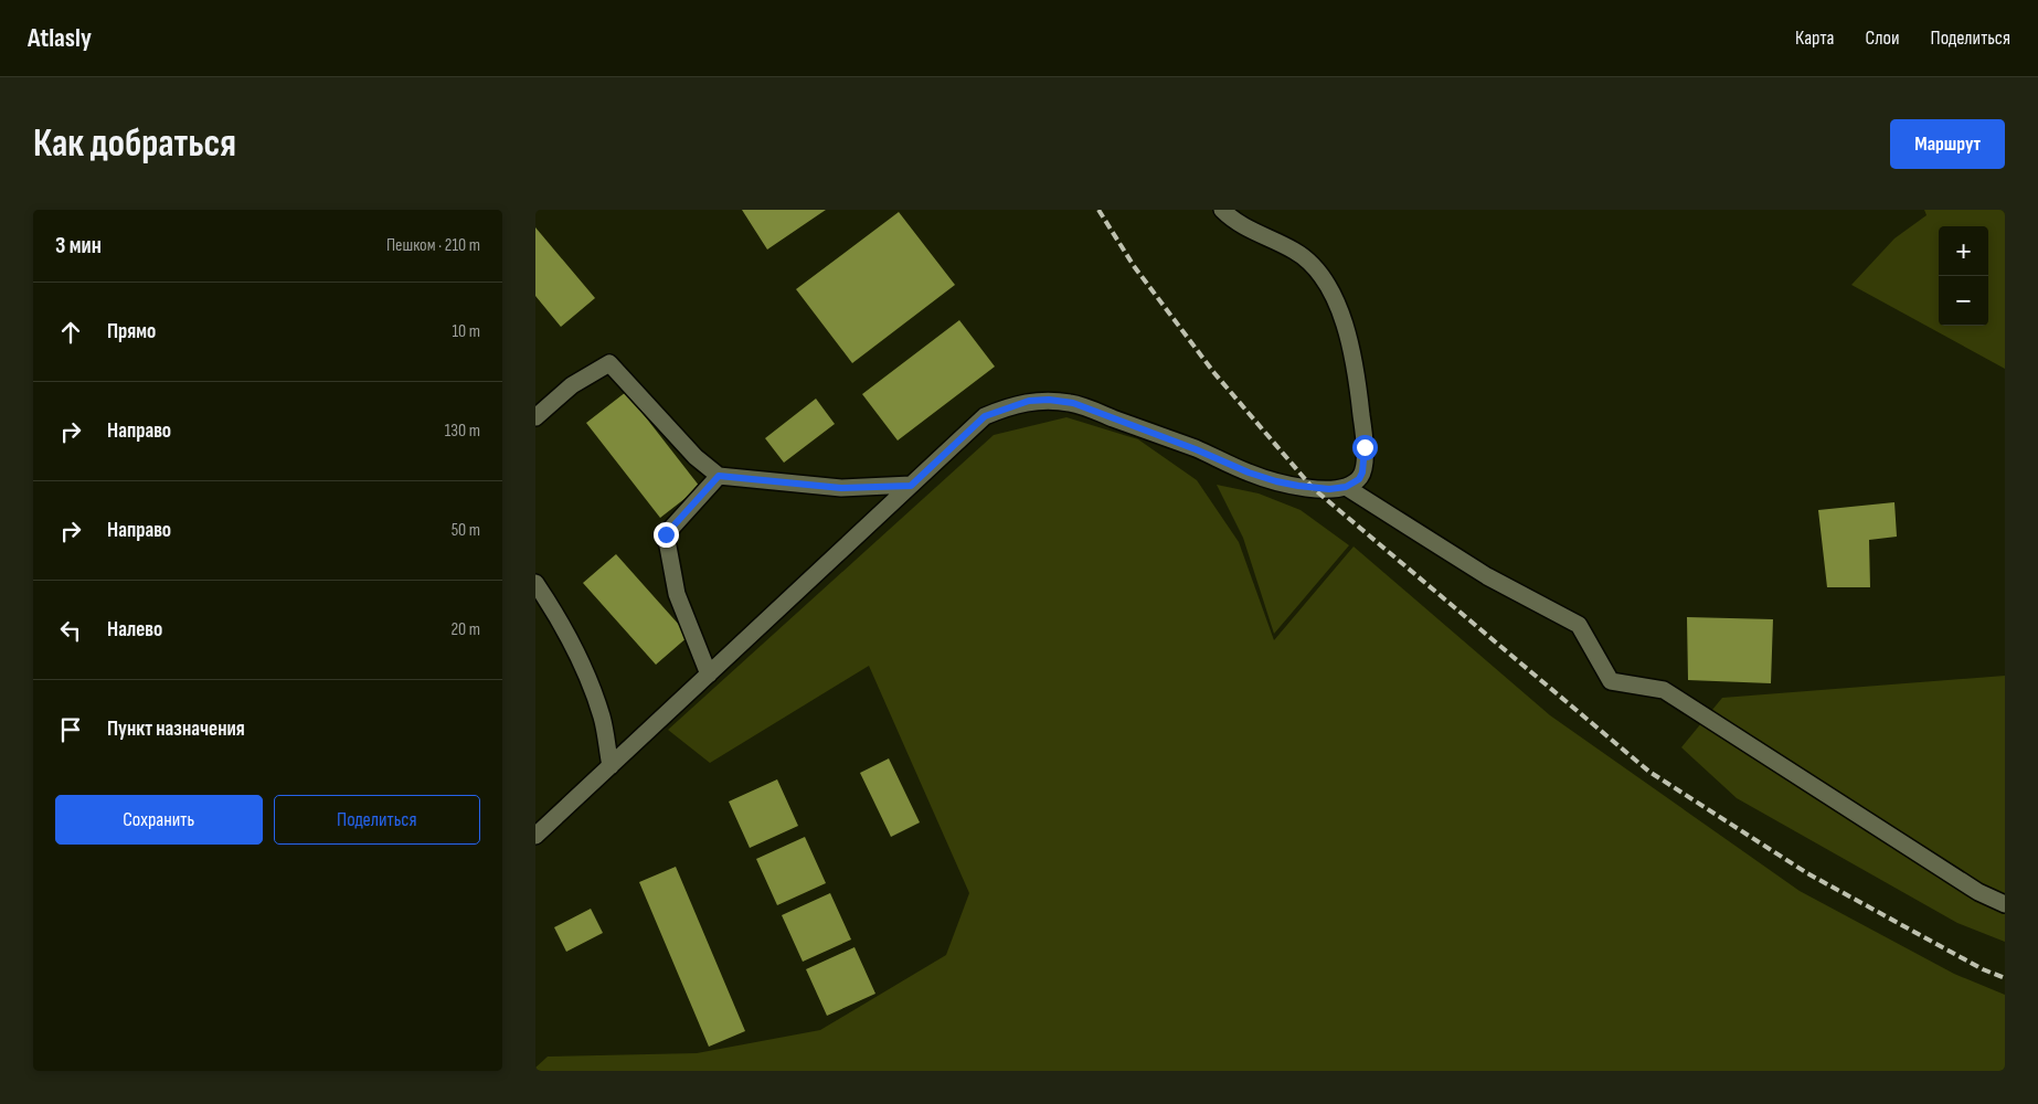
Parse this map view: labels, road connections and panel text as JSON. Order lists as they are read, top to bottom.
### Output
{
  "page": {
    "header": "Atlasly",
    "nav": ["Карта", "Слои", "Поделиться"],
    "buttons": [
      "Маршрут",
      ["Сохранить", "Поделиться"]
    ],
    "title": "Как добраться",
    "heading": ["3 мин", "Пешком · 210 m"],
    "map_buttons": ["+", "−"],
    "list": [
      ["Прямо", "10 m"],
      ["Направо", "130 m"],
      ["Направо", "50 m"],
      ["Налево", "20 m"],
      "Пункт назначения"
    ]
  }
}
